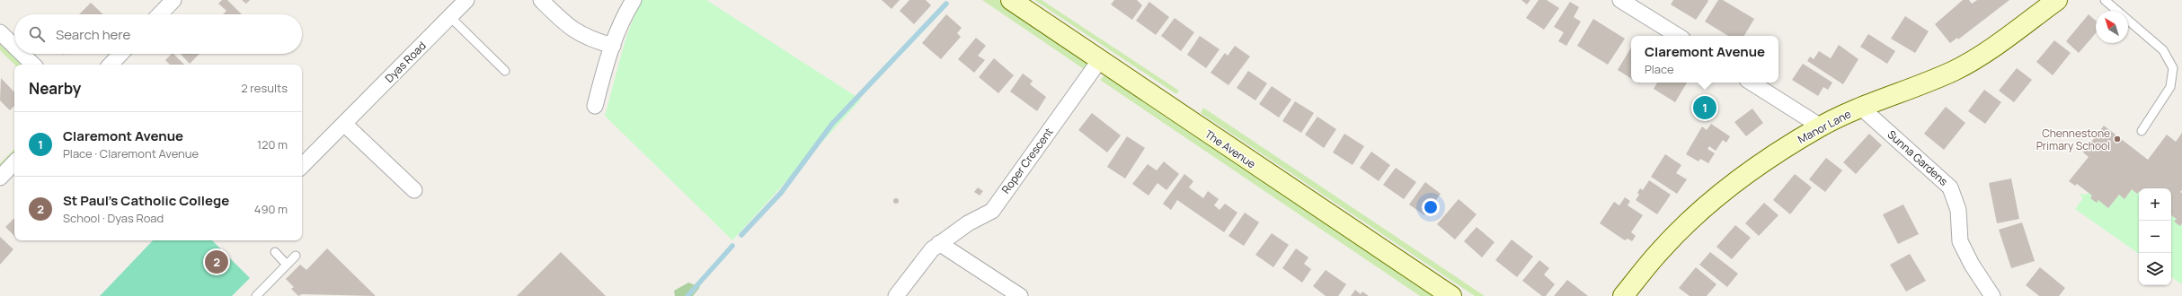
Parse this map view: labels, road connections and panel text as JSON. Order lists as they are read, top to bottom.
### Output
{
  "streets": {
    "street": [
      "Dyas Road",
      "Manor Lane",
      "The Avenue",
      "Sunna Gardens",
      "Roper Crescent"
    ]
  },
  "crossings": [
    ["Manor Lane", "Sunna Gardens"],
    ["The Avenue", "Roper Crescent"]
  ],
  "places": ["Chennestone Primary School"],
  "north": "top left",
  "page": {
    "search": "Search here",
    "popup": ["Claremont Avenue", "Place"],
    "heading": ["Nearby", "2 results"],
    "pins": ["1", "2"],
    "list": [
      {
        "mark": "1",
        "name": "Claremont Avenue",
        "note": "Place · Claremont Avenue",
        "value": "120 m"
      },
      {
        "mark": "2",
        "name": "St Paul's Catholic College",
        "note": "School · Dyas Road",
        "value": "490 m"
      }
    ],
    "map_buttons": ["+", "−"]
  }
}
